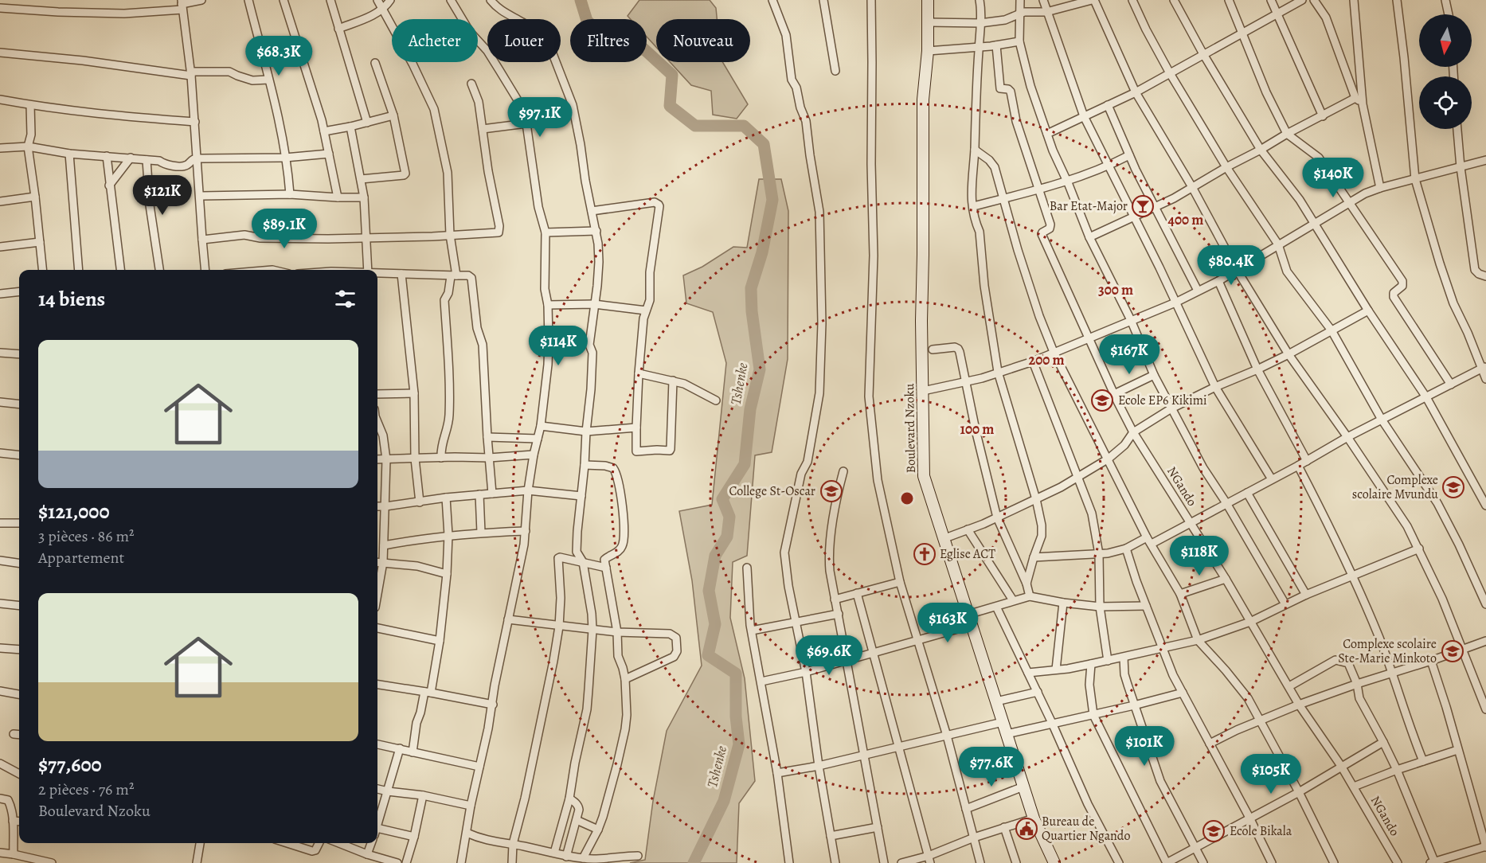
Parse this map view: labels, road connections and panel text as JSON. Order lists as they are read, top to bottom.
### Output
{
  "streets": {
    "street": ["Boulevard Nzoku", "NGando"]
  },
  "water": ["Tshenke"],
  "places": {
    "bar": ["Bar Etat-Major"],
    "school or university": [
      "Ecole EP6 Kikimi",
      "Complexe scolaire Mvundu",
      "College St-Oscar",
      "Complexe scolaire Ste-Marie Minkoto",
      "Ecole Bikala"
    ],
    "church": ["Eglise ACT"],
    "public building": ["Bureau de Quartier Ngando"]
  },
  "north": "bottom",
  "page": {
    "chip": [
      "Acheter",
      "Louer",
      "Filtres",
      "Nouveau"
    ],
    "price": [
      "$68.3K",
      "$97.1K",
      "$140K",
      "$121K",
      "$89.1K",
      "$80.4K",
      "$114K",
      "$167K",
      "$118K",
      "$163K",
      "$69.6K",
      "$101K",
      "$77.6K",
      "$105K"
    ],
    "heading": "14 biens",
    "list": [
      {
        "name": "$121,000",
        "note": "3 pièces · 86 m² · Appartement"
      },
      {
        "name": "$77,600",
        "note": "2 pièces · 76 m² · Boulevard Nzoku"
      }
    ]
  },
  "rings": [
    "400 m",
    "300 m",
    "200 m",
    "100 m"
  ]
}
